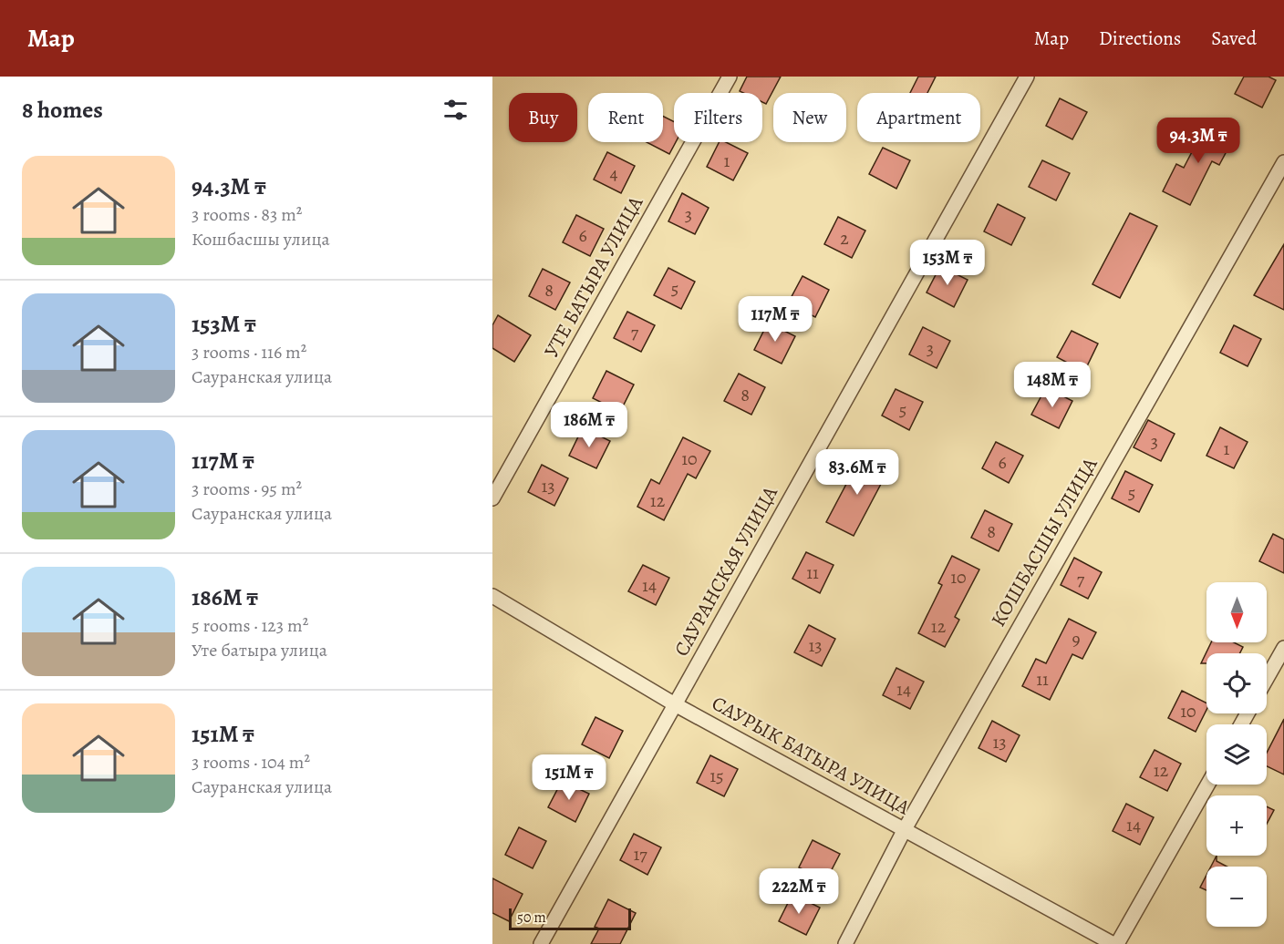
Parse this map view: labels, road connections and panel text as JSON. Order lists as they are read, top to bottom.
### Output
{
  "streets": {
    "street": [
      "УТЕ БАТЫРА УЛИЦА",
      "КОШБАСШЫ УЛИЦА",
      "САУРАНСКАЯ УЛИЦА",
      "САУРЫК БАТЫРА УЛИЦА"
    ]
  },
  "crossings": [
    ["КОШБАСШЫ УЛИЦА", "САУРЫК БАТЫРА УЛИЦА"],
    ["САУРАНСКАЯ УЛИЦА", "САУРЫК БАТЫРА УЛИЦА"]
  ],
  "house_numbers": [
    "1",
    "4",
    "3",
    "6",
    "2",
    "5",
    "8",
    "7",
    "3",
    "8",
    "5",
    "3",
    "1",
    "10",
    "6",
    "13",
    "5",
    "12",
    "8",
    "11",
    "10",
    "7",
    "14",
    "12",
    "9",
    "13",
    "11",
    "14",
    "10",
    "13",
    "12",
    "15",
    "14",
    "17"
  ],
  "scale_bar": "50 m",
  "north": "bottom",
  "page": {
    "header": "Map",
    "nav": ["Map", "Directions", "Saved"],
    "heading": "8 homes",
    "chip": [
      "Buy",
      "Rent",
      "Filters",
      "New",
      "Apartment"
    ],
    "price": [
      "94.3M ₸",
      "153M ₸",
      "117M ₸",
      "148M ₸",
      "186M ₸",
      "83.6M ₸",
      "151M ₸",
      "222M ₸"
    ],
    "list": [
      {
        "name": "94.3M ₸",
        "note": "3 rooms · 83 m² · Кошбасшы улица"
      },
      {
        "name": "153M ₸",
        "note": "3 rooms · 116 m² · Сауранская улица"
      },
      {
        "name": "117M ₸",
        "note": "3 rooms · 95 m² · Сауранская улица"
      },
      {
        "name": "186M ₸",
        "note": "5 rooms · 123 m² · Уте батыра улица"
      },
      {
        "name": "151M ₸",
        "note": "3 rooms · 104 m² · Сауранская улица"
      }
    ],
    "map_buttons": ["+", "−"],
    "scale": "50 m"
  }
}
